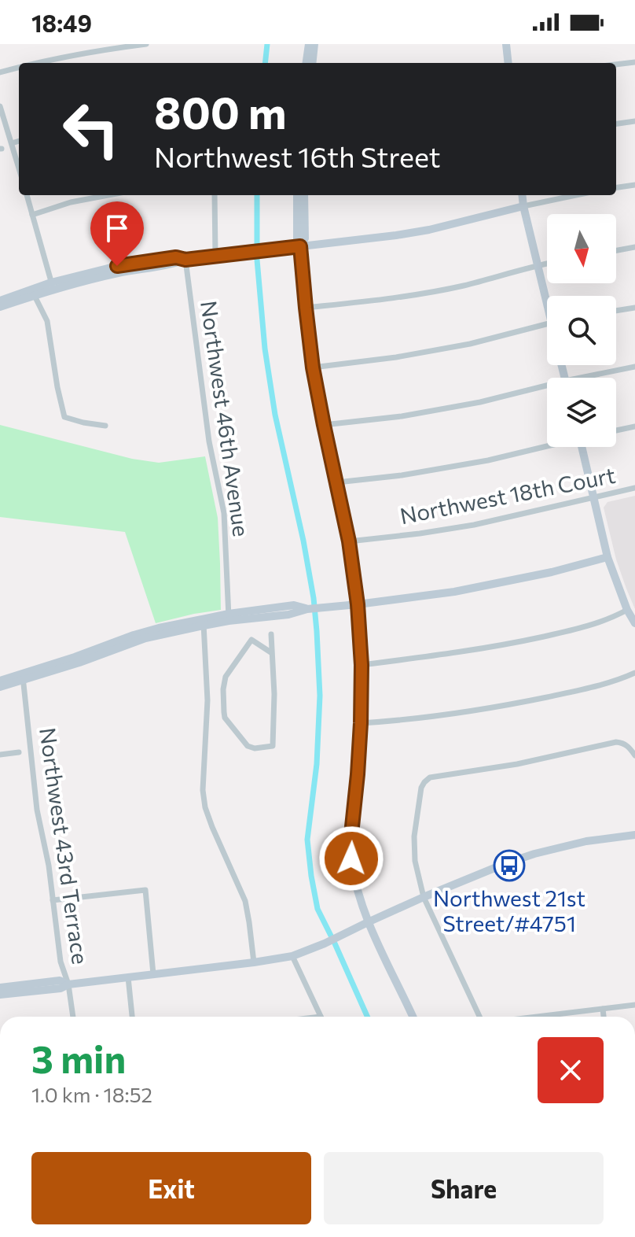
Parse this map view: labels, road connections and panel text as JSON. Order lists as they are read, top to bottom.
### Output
{
  "streets": {
    "street": ["Northwest 46th Avenue", "Northwest 18th Court", "Northwest 43rd Terrace"]
  },
  "places": {
    "bus stop": ["Northwest 21st Street/#4751"]
  },
  "north": "bottom",
  "page": {
    "status": "18:49",
    "turn": ["800 m", "Northwest 16th Street"],
    "heading": ["3 min", "1.0 km · 18:52"],
    "buttons": ["Exit", "Share"]
  }
}
